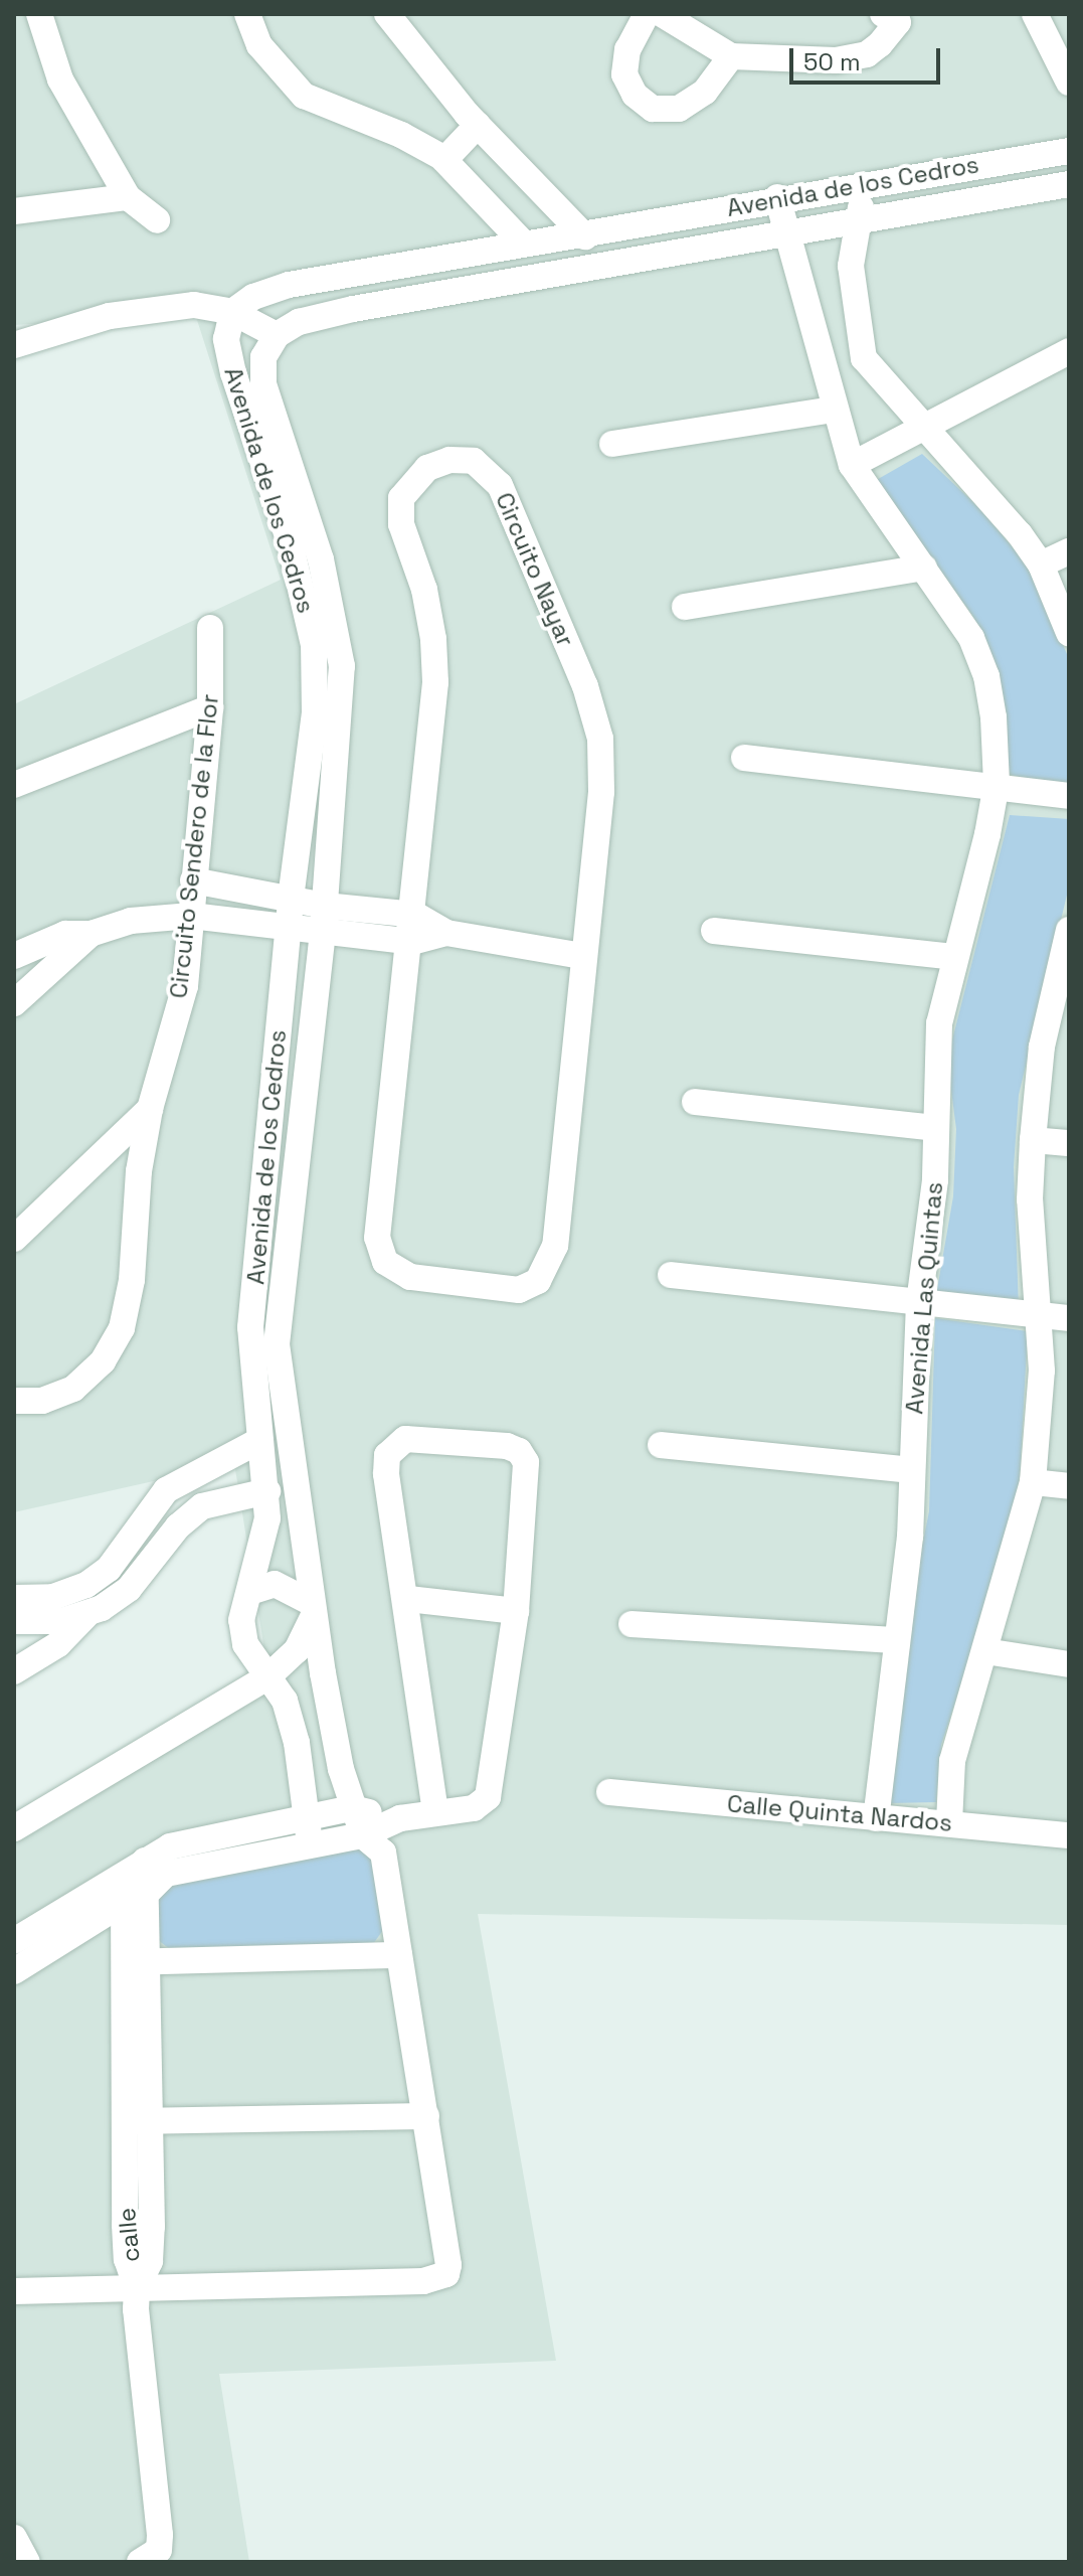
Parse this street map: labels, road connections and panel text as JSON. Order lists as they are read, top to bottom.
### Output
{
  "streets": {
    "street": [
      "Avenida de los Cedros",
      "Circuito Nayar",
      "Circuito Sendero de la Flor",
      "Avenida Las Quintas",
      "Calle Quinta Nardos",
      "calle"
    ]
  },
  "crossings": [
    ["Avenida de los Cedros", "Avenida Las Quintas"],
    ["Avenida Las Quintas", "Calle Quinta Nardos"]
  ],
  "scale_bar": "50 m"
}
